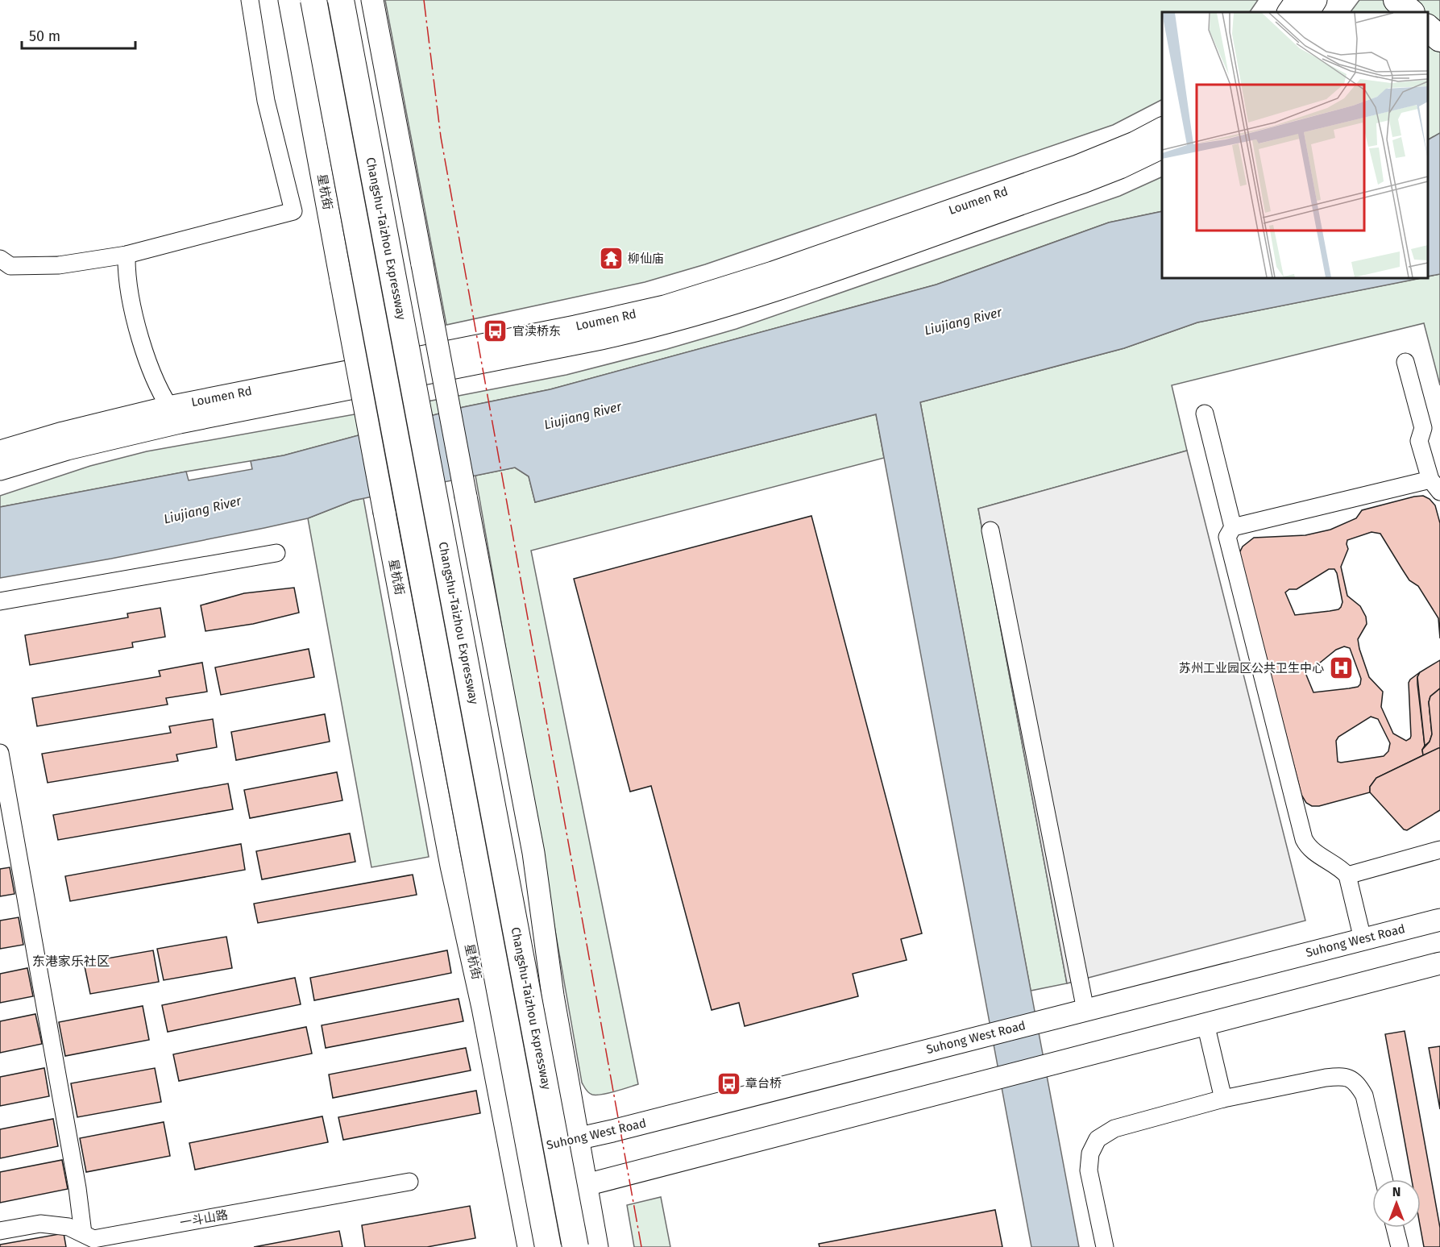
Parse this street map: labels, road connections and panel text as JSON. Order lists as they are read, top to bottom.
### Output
{
  "streets": {
    "highway": ["Changshu-Taizhou Expressway"],
    "main road": ["星杭街", "Loumen Rd", "Suhong West Road"],
    "street": ["一斗山路"]
  },
  "crossings": [
    ["星杭街", "Suhong West Road"]
  ],
  "districts": ["东港家乐社区"],
  "water": ["Liujiang River"],
  "places": {
    "temple": ["柳仙庙"],
    "bus stop": ["官渎桥东", "章台桥"],
    "hospital": ["苏州工业园区公共卫生中心"]
  },
  "scale_bar": "50 m",
  "north": "top"
}
